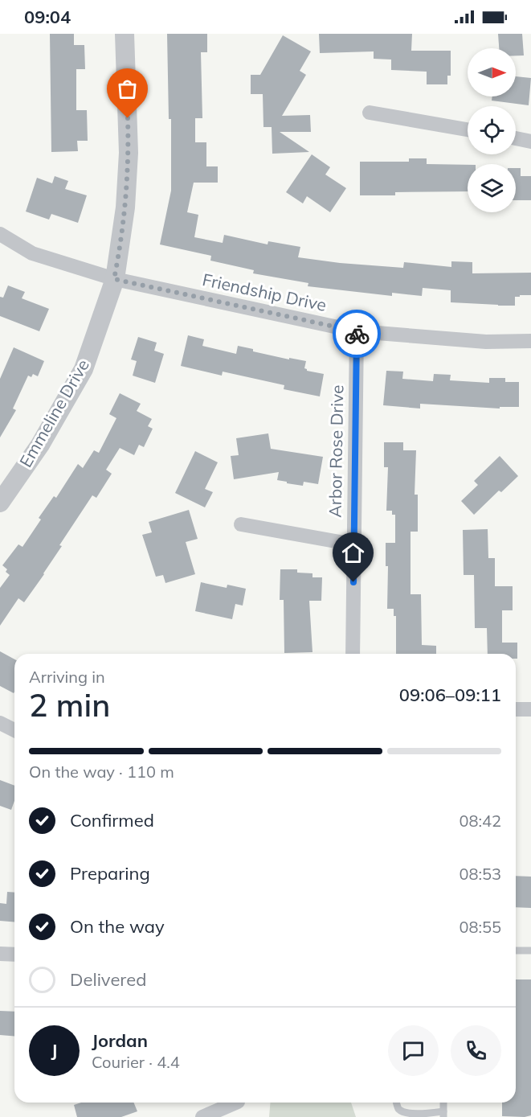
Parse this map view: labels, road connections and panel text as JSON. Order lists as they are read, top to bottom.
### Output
{
  "streets": {
    "street": ["Friendship Drive", "Emmeline Drive", "Arbor Rose Drive"]
  },
  "crossings": [
    ["Friendship Drive", "Emmeline Drive"],
    ["Friendship Drive", "Arbor Rose Drive"]
  ],
  "north": "right",
  "page": {
    "status": "09:04",
    "heading": ["2 min", "Arriving in", "09:06–09:11"],
    "panel": ["Jordan", "Courier · 4.4"],
    "bar": "On the way · 110 m",
    "list": [
      ["Confirmed", "08:42"],
      ["Preparing", "08:53"],
      ["On the way", "08:55"],
      "Delivered"
    ],
    "round": "J"
  }
}
